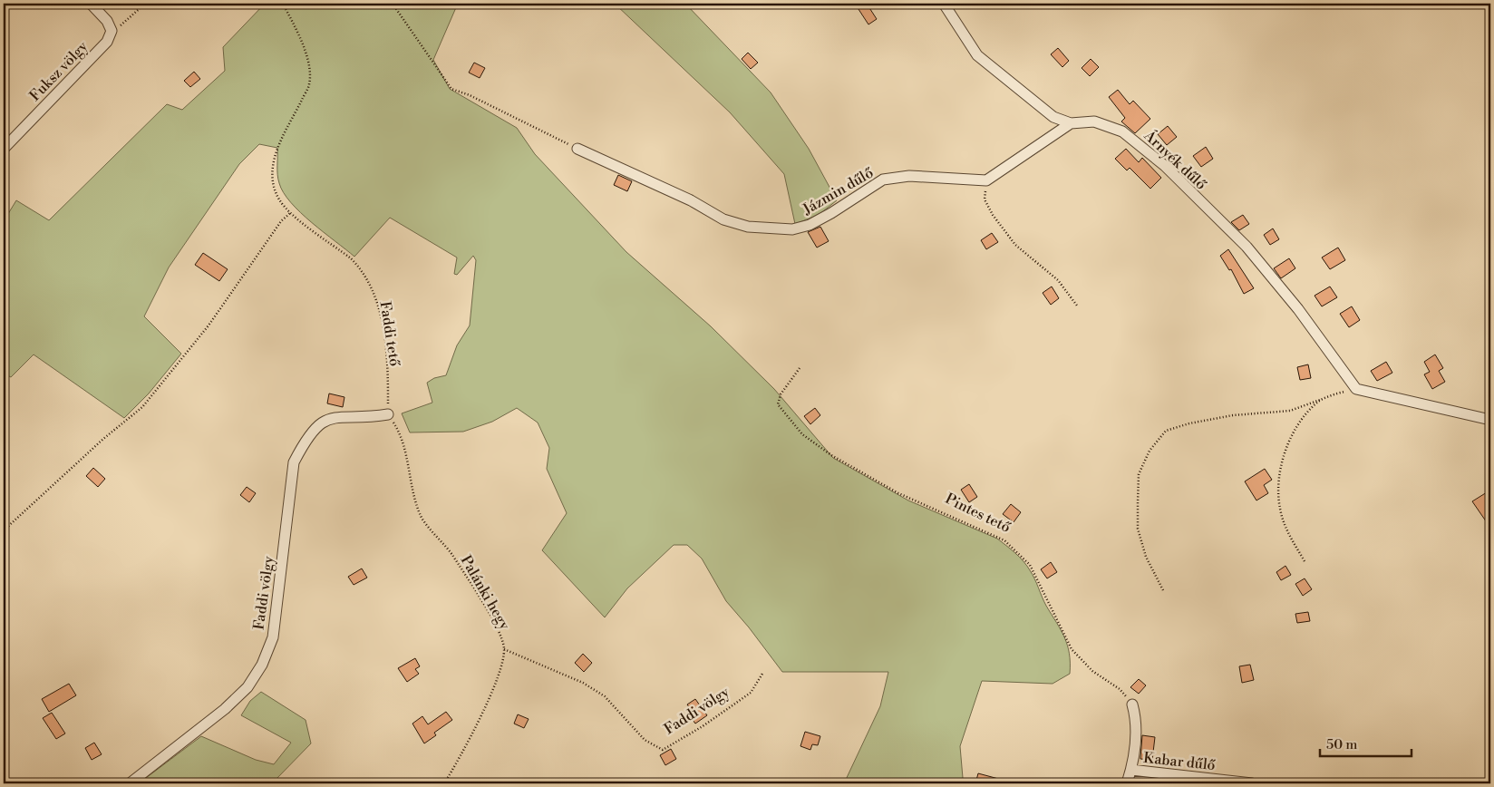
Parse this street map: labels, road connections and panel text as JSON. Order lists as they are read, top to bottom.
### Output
{
  "streets": {
    "street": [
      "Fuksz völgy",
      "Árnyék dűlő",
      "Jázmin dűlő",
      "Faddi völgy",
      "Kabar dűlő"
    ],
    "path": ["Faddi tető", "Pintes tető", "Palánki hegy"]
  },
  "crossings": [
    ["Faddi tető", "Palánki hegy"],
    ["Faddi tető", "Faddi völgy"],
    ["Palánki hegy", "Faddi völgy"]
  ],
  "scale_bar": "50 m"
}
